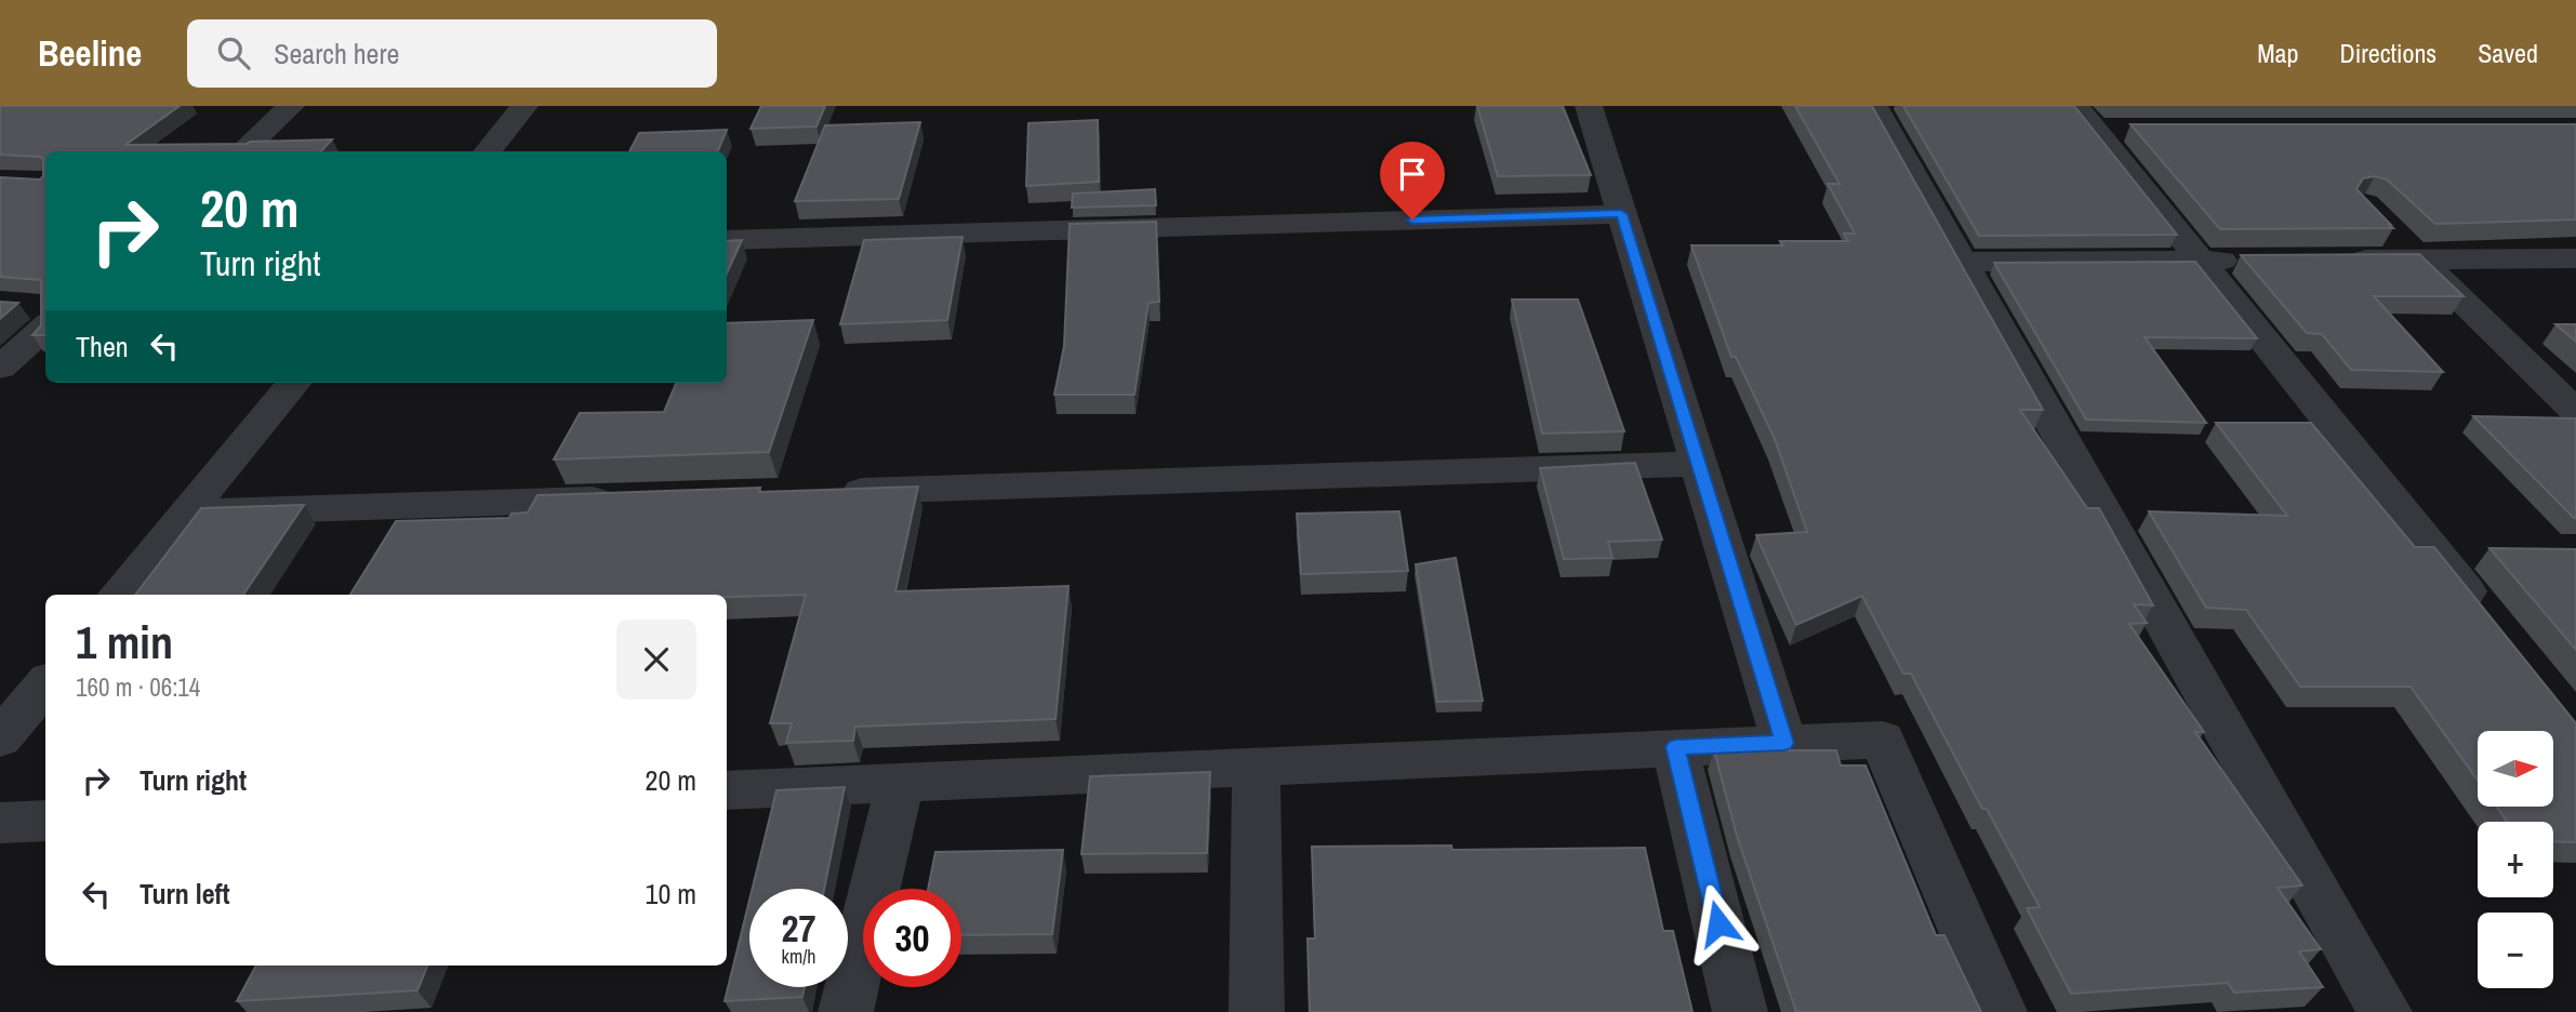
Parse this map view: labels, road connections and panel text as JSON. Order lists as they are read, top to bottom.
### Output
{
  "north": "right",
  "page": {
    "header": "Beeline",
    "search": "Search here",
    "nav": ["Map", "Directions", "Saved"],
    "turn": ["20 m", "Turn right"],
    "then": "Then",
    "heading": ["1 min", "160 m · 06:14"],
    "list": [
      {
        "name": "Turn right",
        "value": "20 m"
      },
      {
        "name": "Turn left",
        "value": "10 m"
      }
    ],
    "map_buttons": ["+", "−"],
    "speed": "27 km/h",
    "limit": "30"
  }
}
